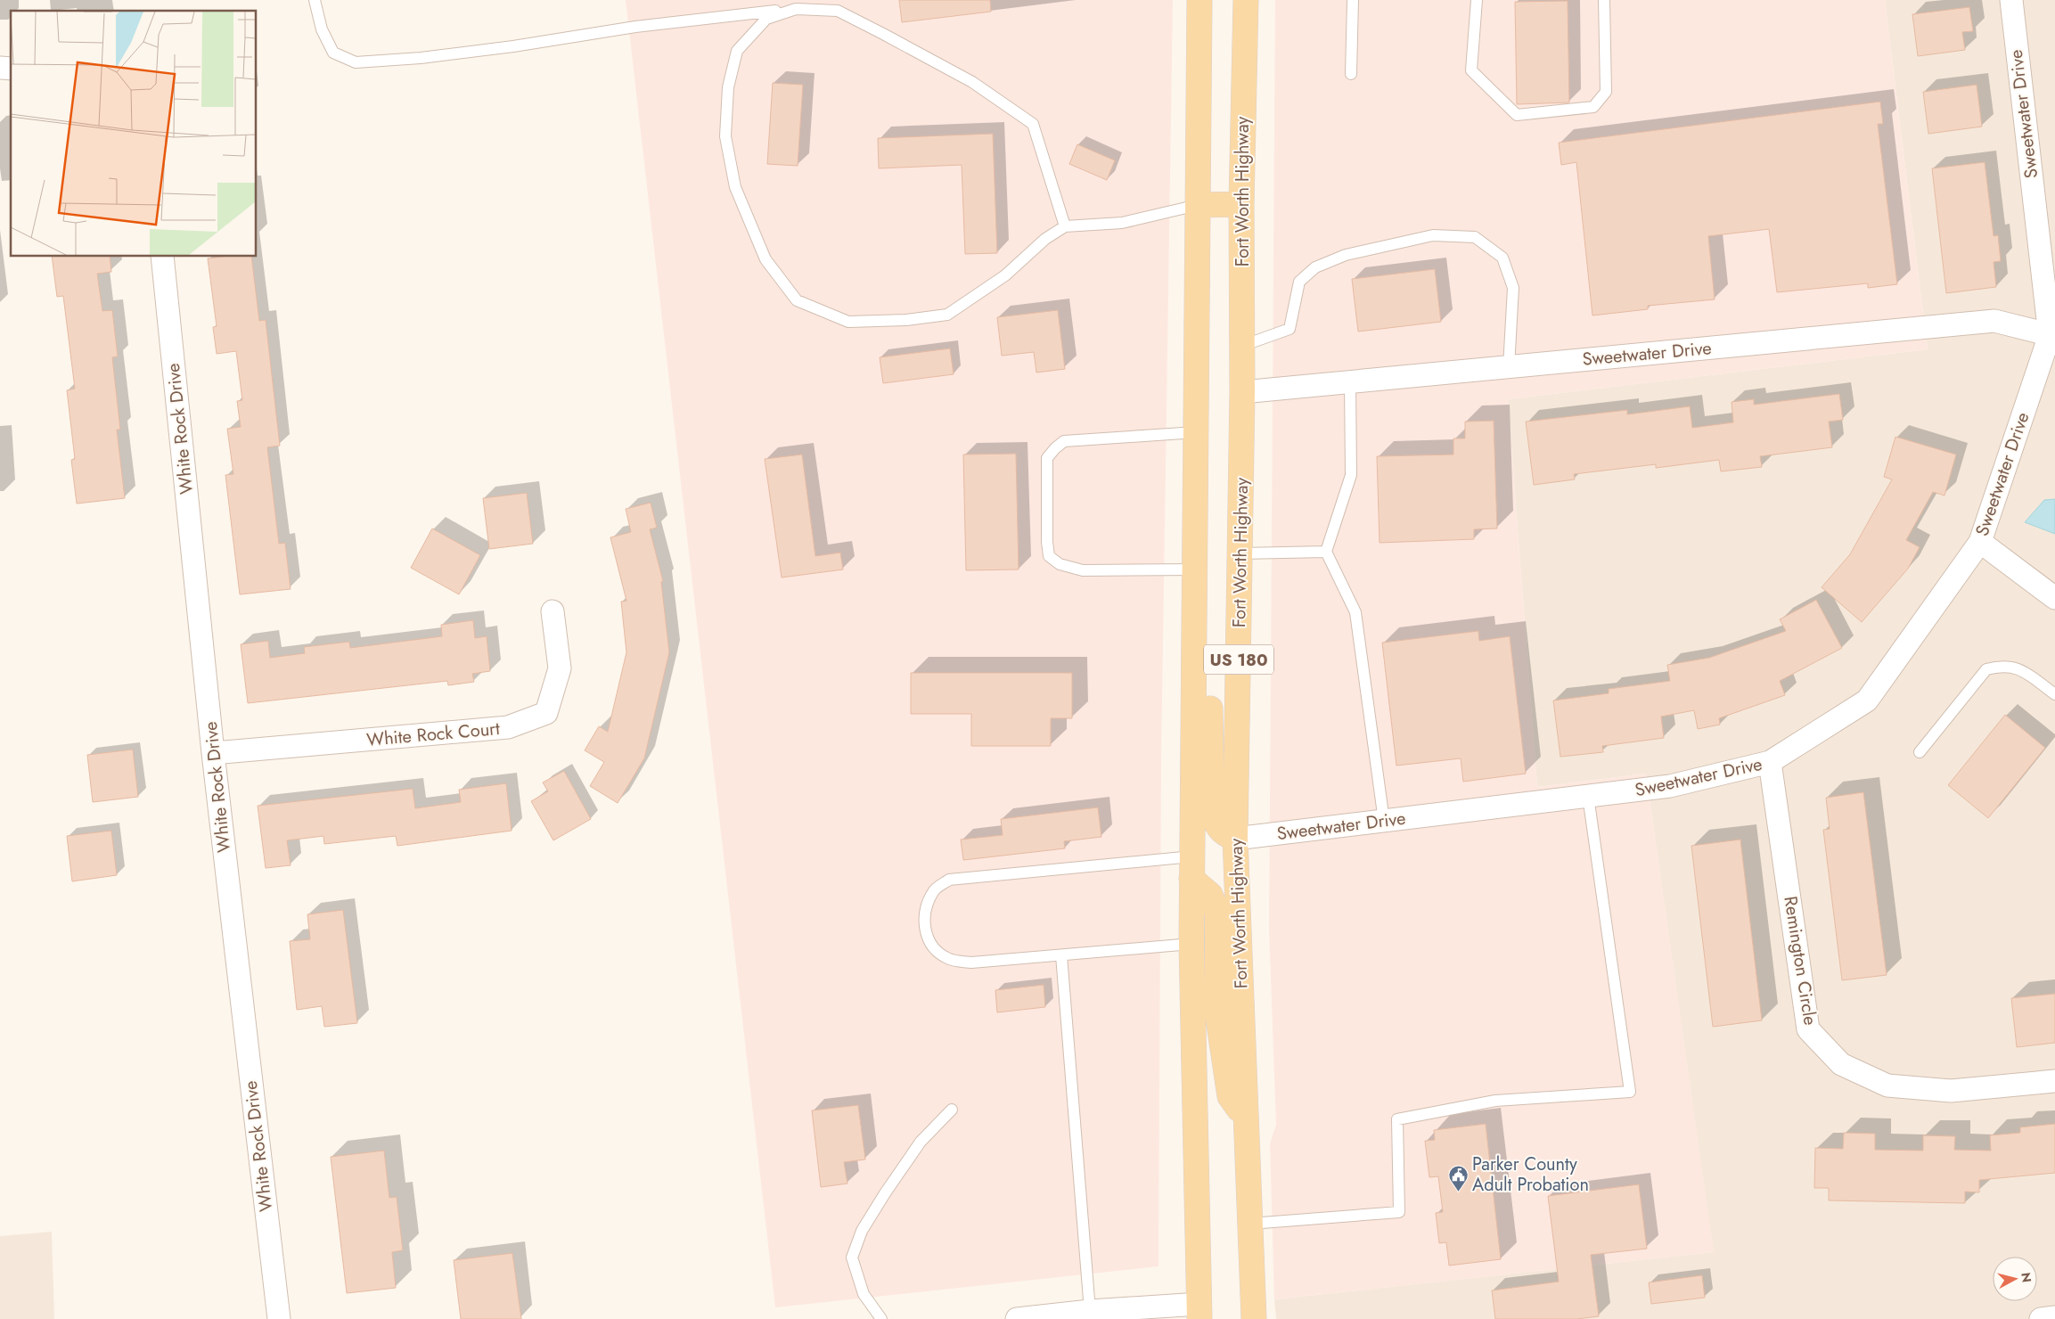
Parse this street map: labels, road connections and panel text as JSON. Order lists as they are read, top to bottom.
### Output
{
  "streets": {
    "main road": ["Fort Worth Highway", "US 180"],
    "street": [
      "Sweetwater Drive",
      "White Rock Drive",
      "White Rock Court",
      "Remington Circle"
    ]
  },
  "crossings": [
    ["Sweetwater Drive", "Fort Worth Highway"],
    ["Sweetwater Drive", "Remington Circle"],
    ["White Rock Drive", "White Rock Court"]
  ],
  "places": {
    "public building": ["Parker County Adult Probation"]
  },
  "north": "right"
}
